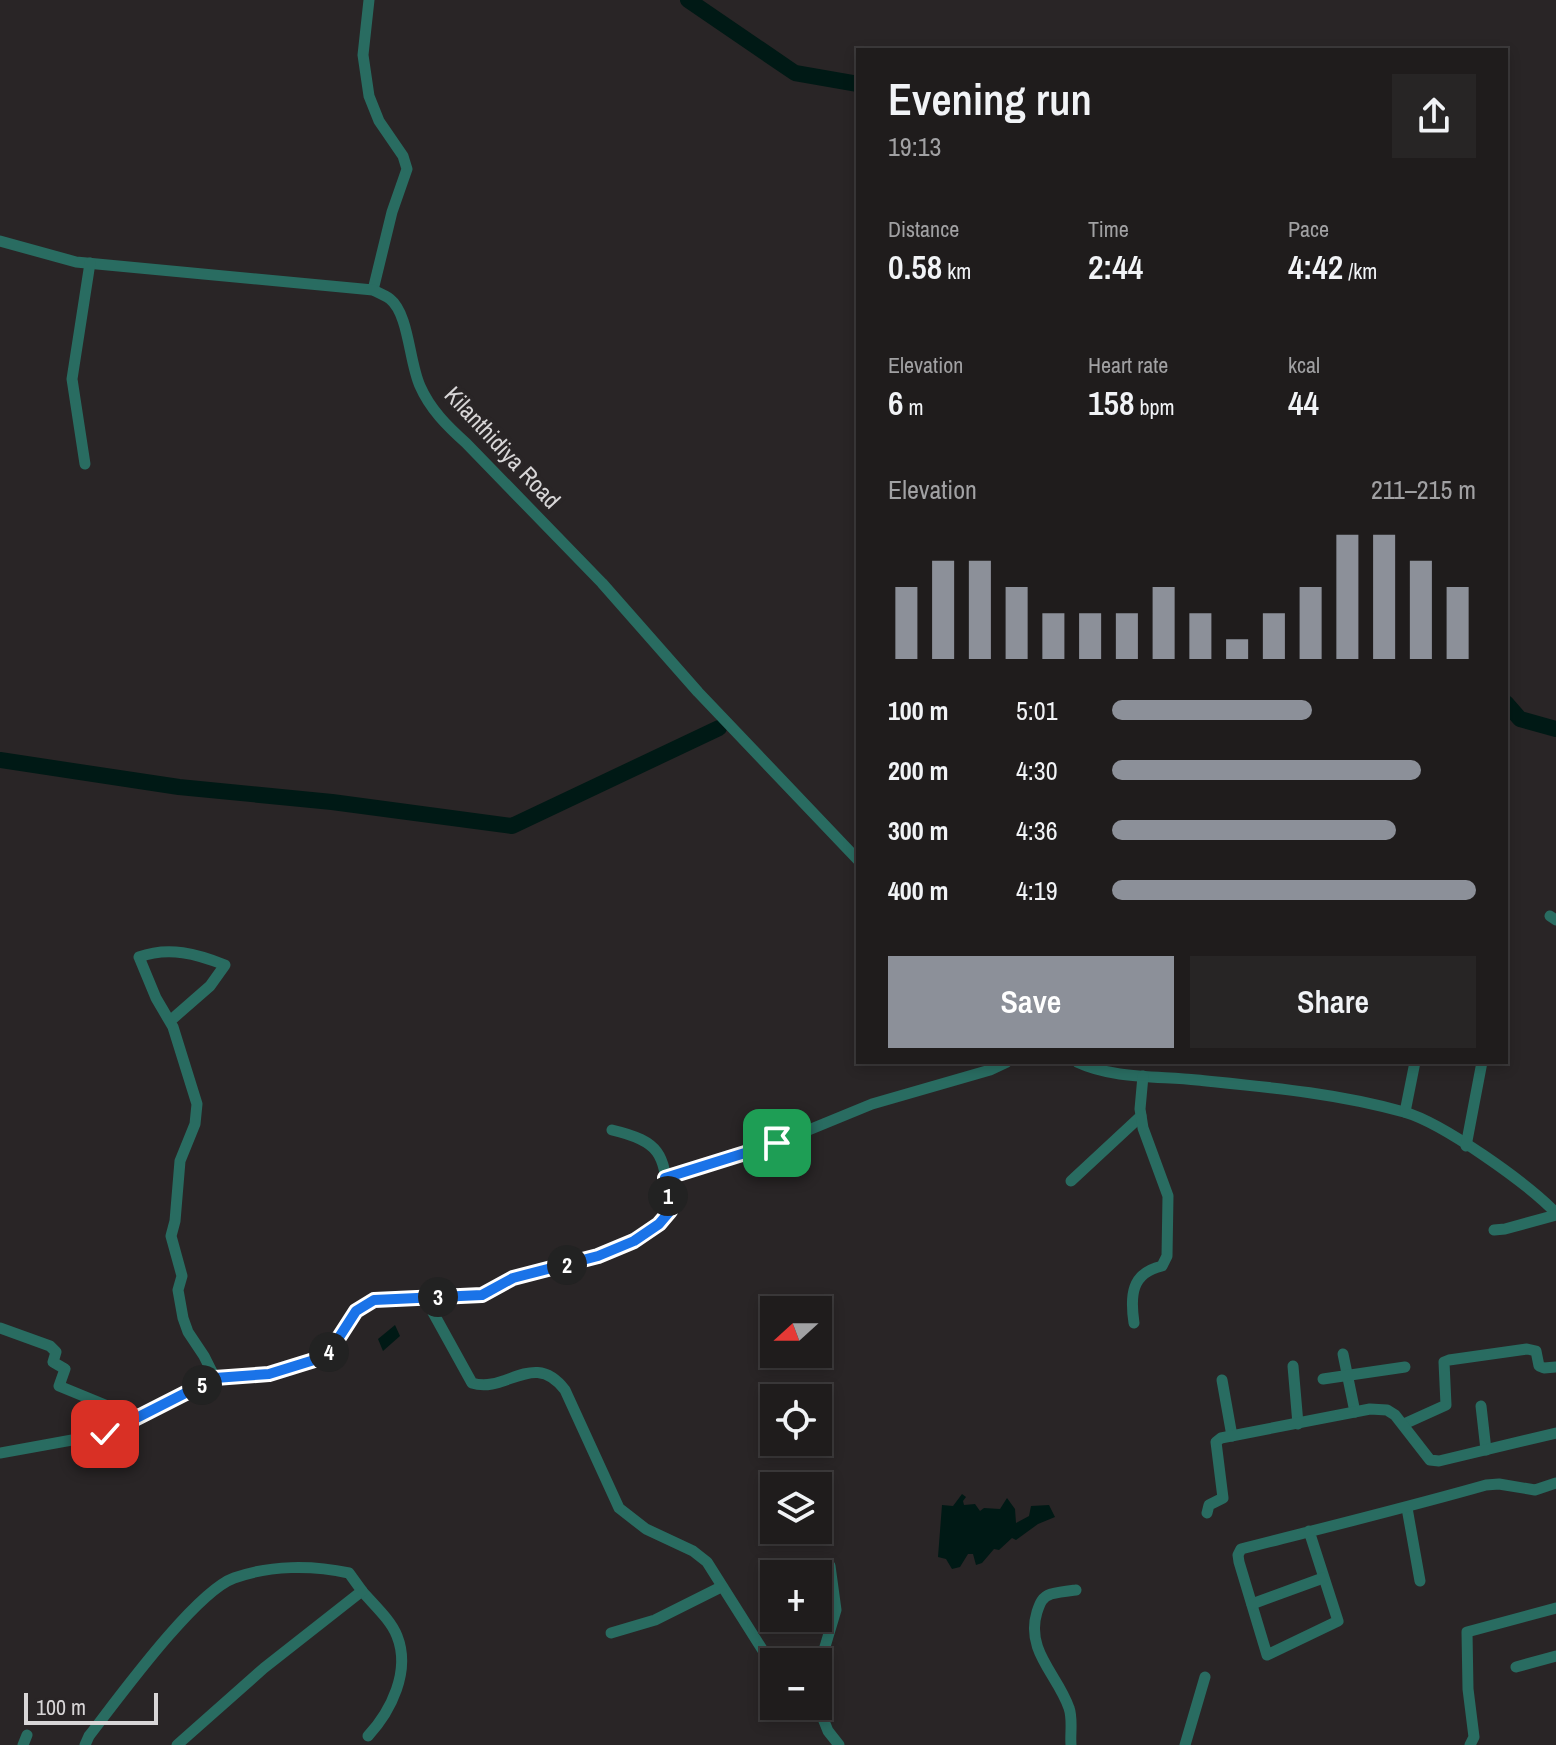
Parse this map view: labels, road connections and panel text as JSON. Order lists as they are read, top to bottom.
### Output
{
  "streets": {
    "street": ["Kilanthidiya Road"]
  },
  "scale_bar": "100 m",
  "north": "left",
  "page": {
    "heading": ["Evening run", "19:13"],
    "stats": [
      ["Distance", "0.58 km"],
      ["Time", "2:44"],
      ["Pace", "4:42 /km"],
      ["Elevation", "6 m"],
      ["Heart rate", "158 bpm"],
      ["kcal", "44"]
    ],
    "chart": ["Elevation", "211–215 m"],
    "list": [
      {
        "name": "100 m",
        "note": "5:01"
      },
      {
        "name": "200 m",
        "note": "4:30"
      },
      {
        "name": "300 m",
        "note": "4:36"
      },
      {
        "name": "400 m",
        "note": "4:19"
      }
    ],
    "buttons": ["Save", "Share"],
    "pins": [
      "1",
      "2",
      "3",
      "4",
      "5"
    ],
    "map_buttons": ["+", "−"],
    "scale": "100 m"
  }
}
